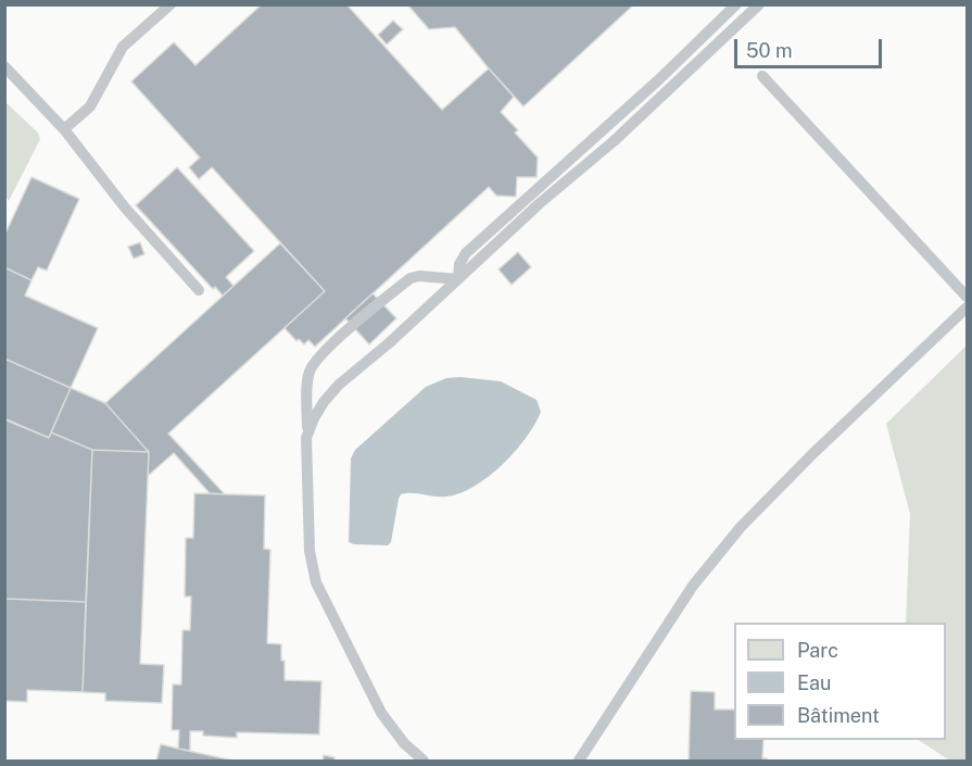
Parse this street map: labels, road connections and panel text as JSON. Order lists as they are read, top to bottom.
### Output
{
  "legend": ["Parc", "Eau", "Bâtiment"],
  "scale_bar": "50 m"
}
